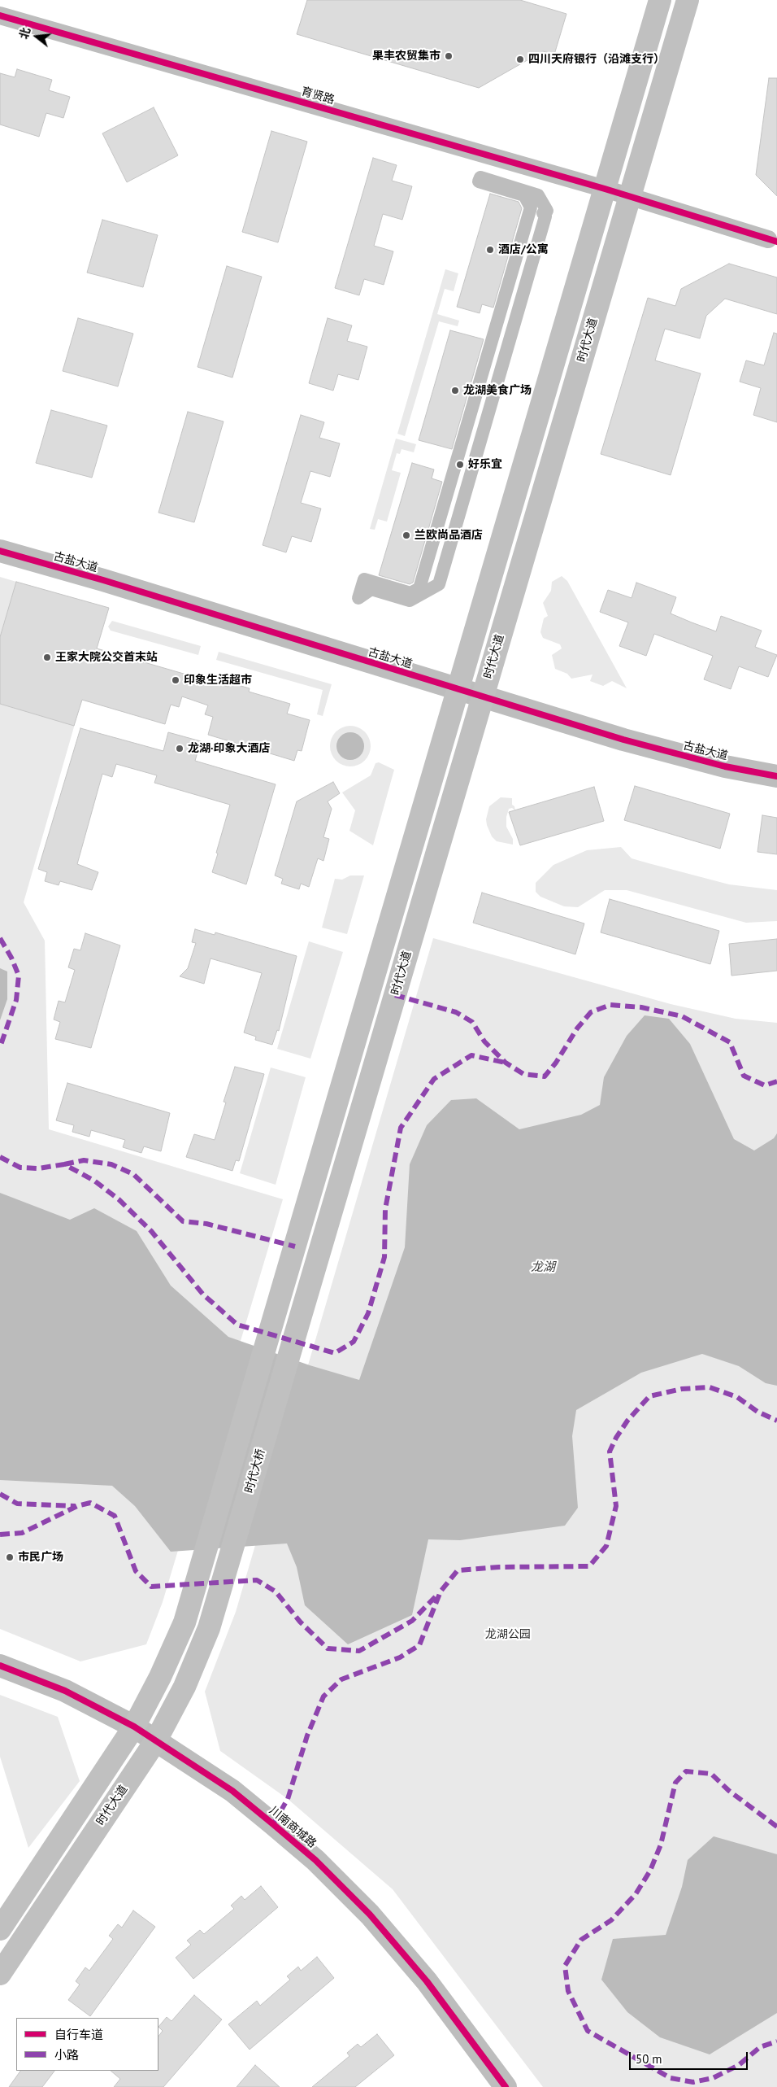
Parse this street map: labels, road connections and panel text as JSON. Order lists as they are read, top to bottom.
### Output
{
  "streets": {
    "main road": ["时代大道", "时代大桥"],
    "street": ["育贤路", "古盐大道", "川南商城路"]
  },
  "crossings": [
    ["育贤路", "时代大道"],
    ["时代大道", "古盐大道"],
    ["时代大道", "时代大桥"],
    ["时代大道", "川南商城路"]
  ],
  "water": ["龙湖"],
  "parks": ["龙湖公园"],
  "places": [
    "果丰农贸集市",
    "四川天府银行（沿滩支行）",
    "酒店/公寓",
    "龙湖美食广场",
    "好乐宜",
    "兰欧尚品酒店",
    "王家大院公交首末站",
    "印象生活超市",
    "龙湖·印象大酒店",
    "市民广场"
  ],
  "legend": ["自行车道", "小路"],
  "scale_bar": "50 m",
  "north": "left"
}
